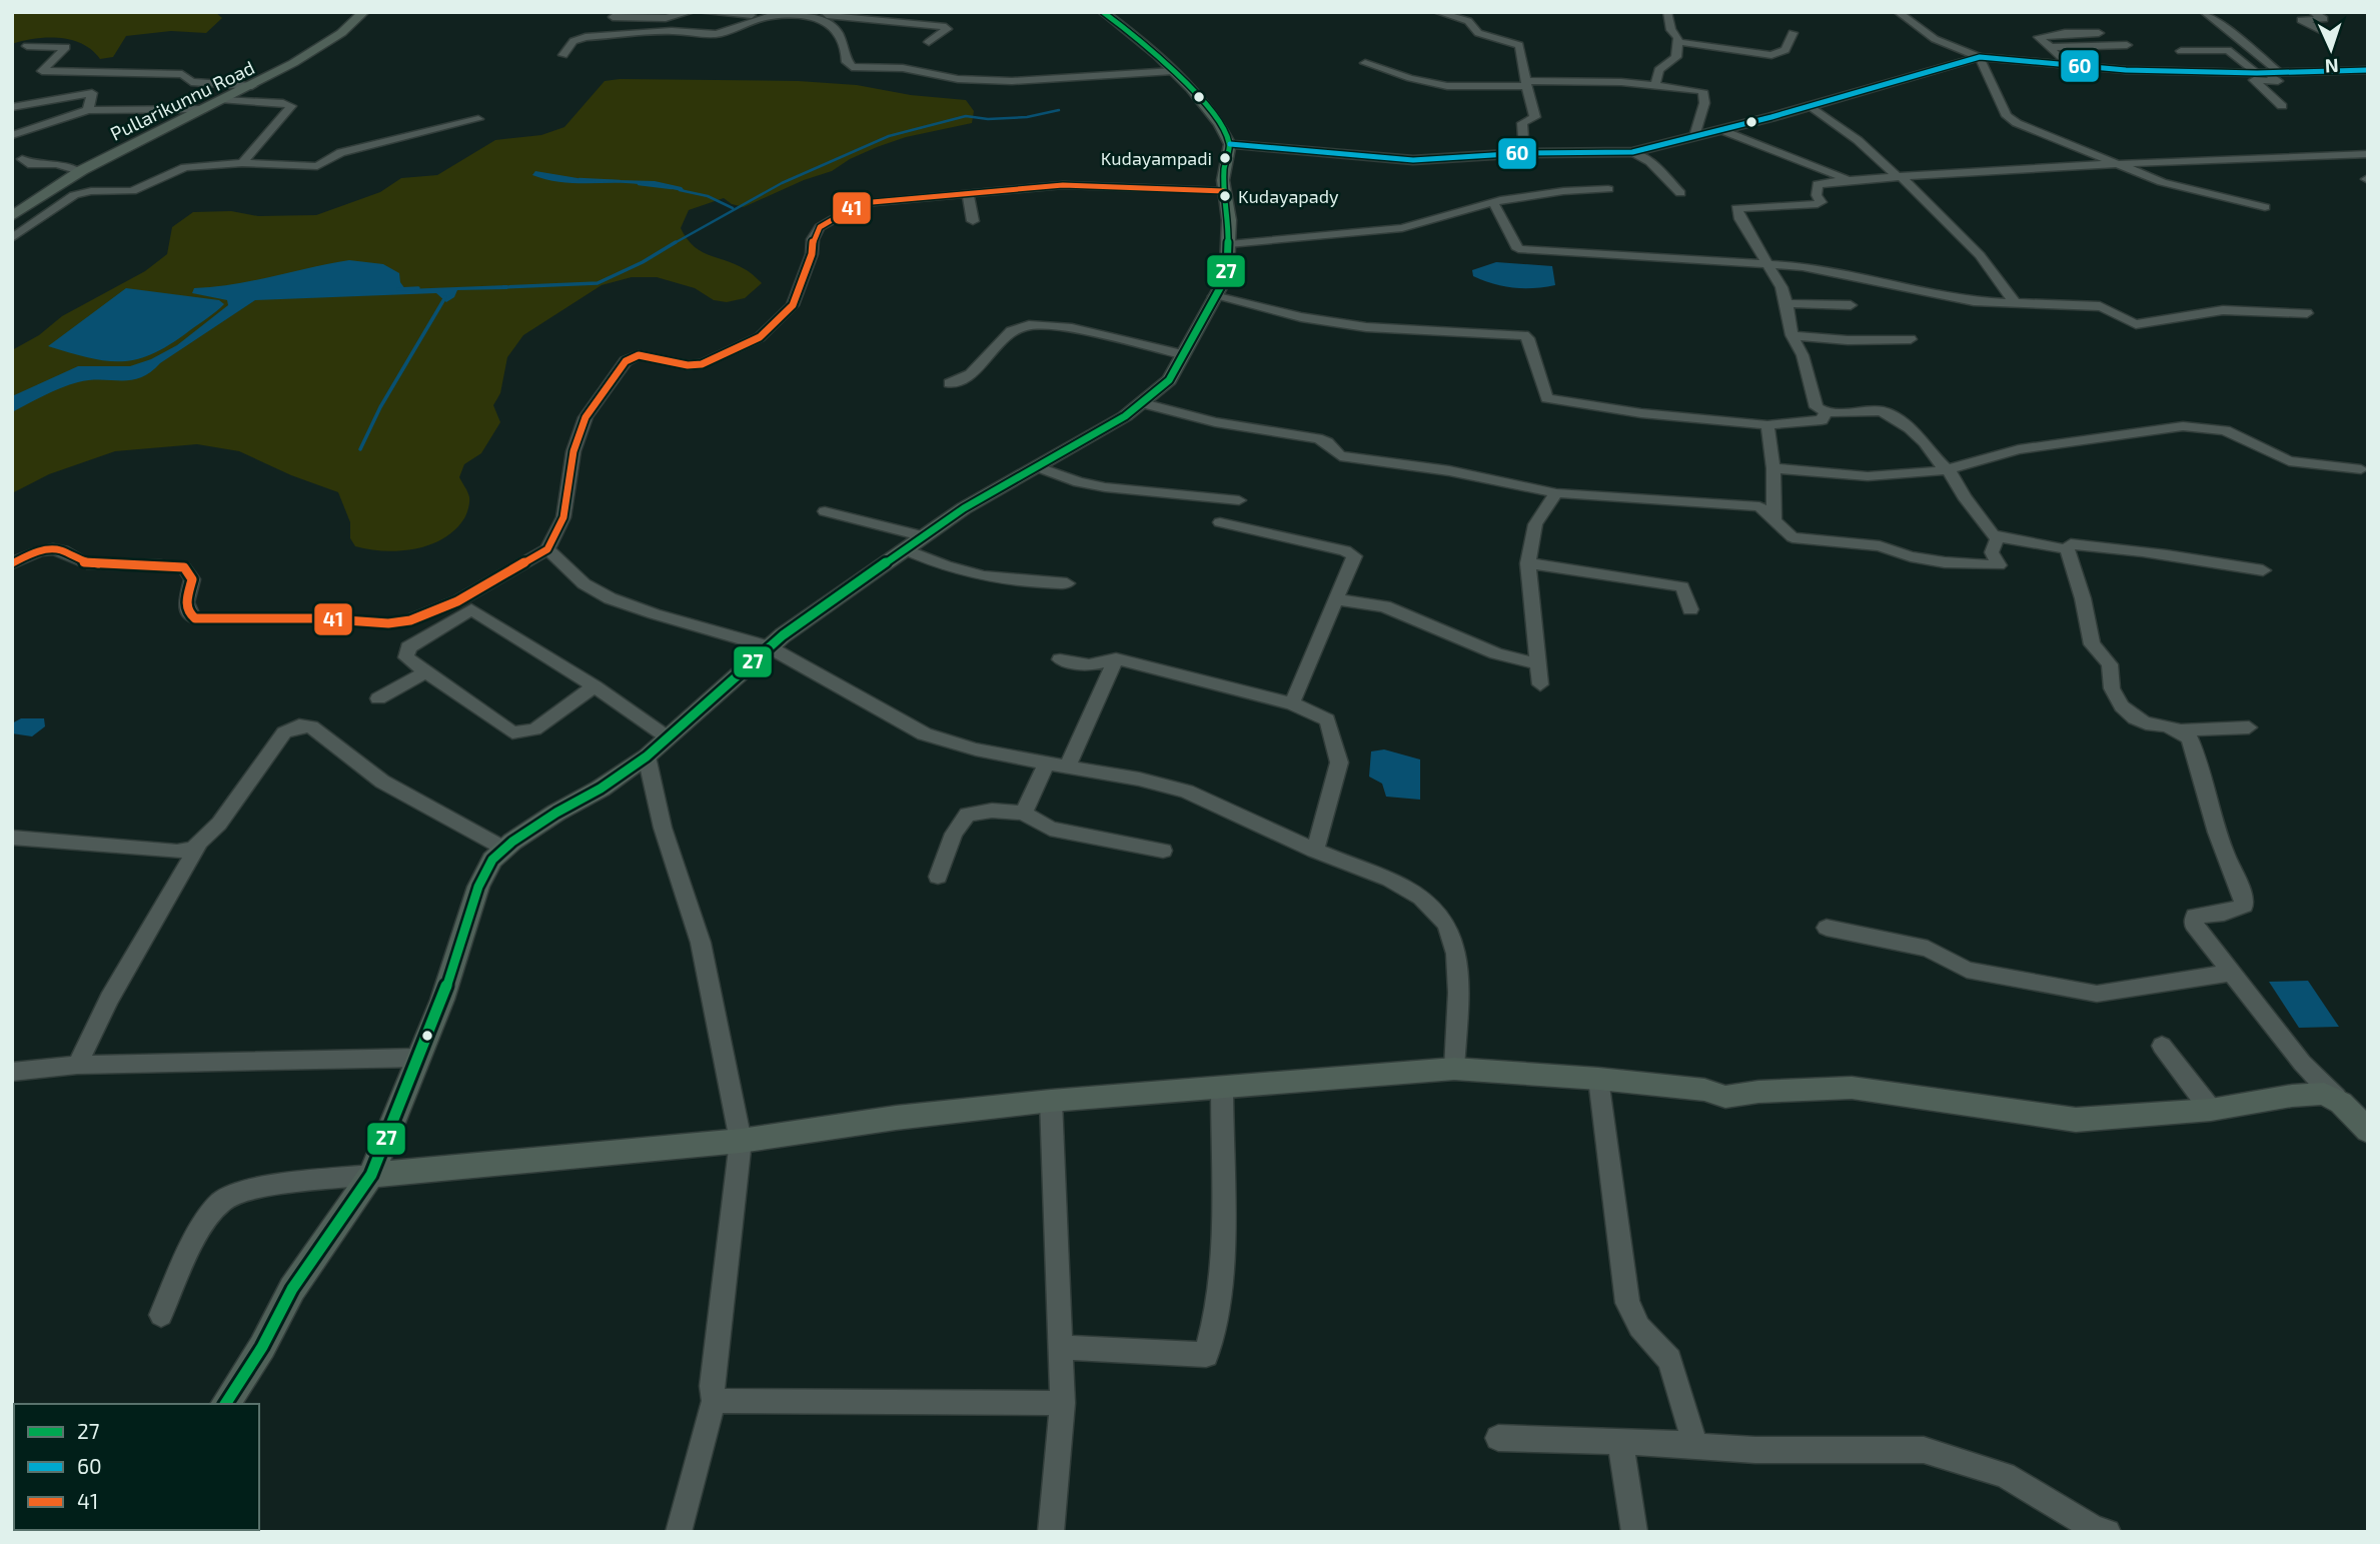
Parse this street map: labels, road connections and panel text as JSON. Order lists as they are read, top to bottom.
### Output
{
  "streets": {
    "main road": ["Pullarikunnu Road"]
  },
  "places": ["Kudayampadi", "Kudayapady"],
  "lines": ["transit line 27", "transit line 60", "transit line 41"],
  "legend": ["27", "60", "41"],
  "north": "bottom"
}
